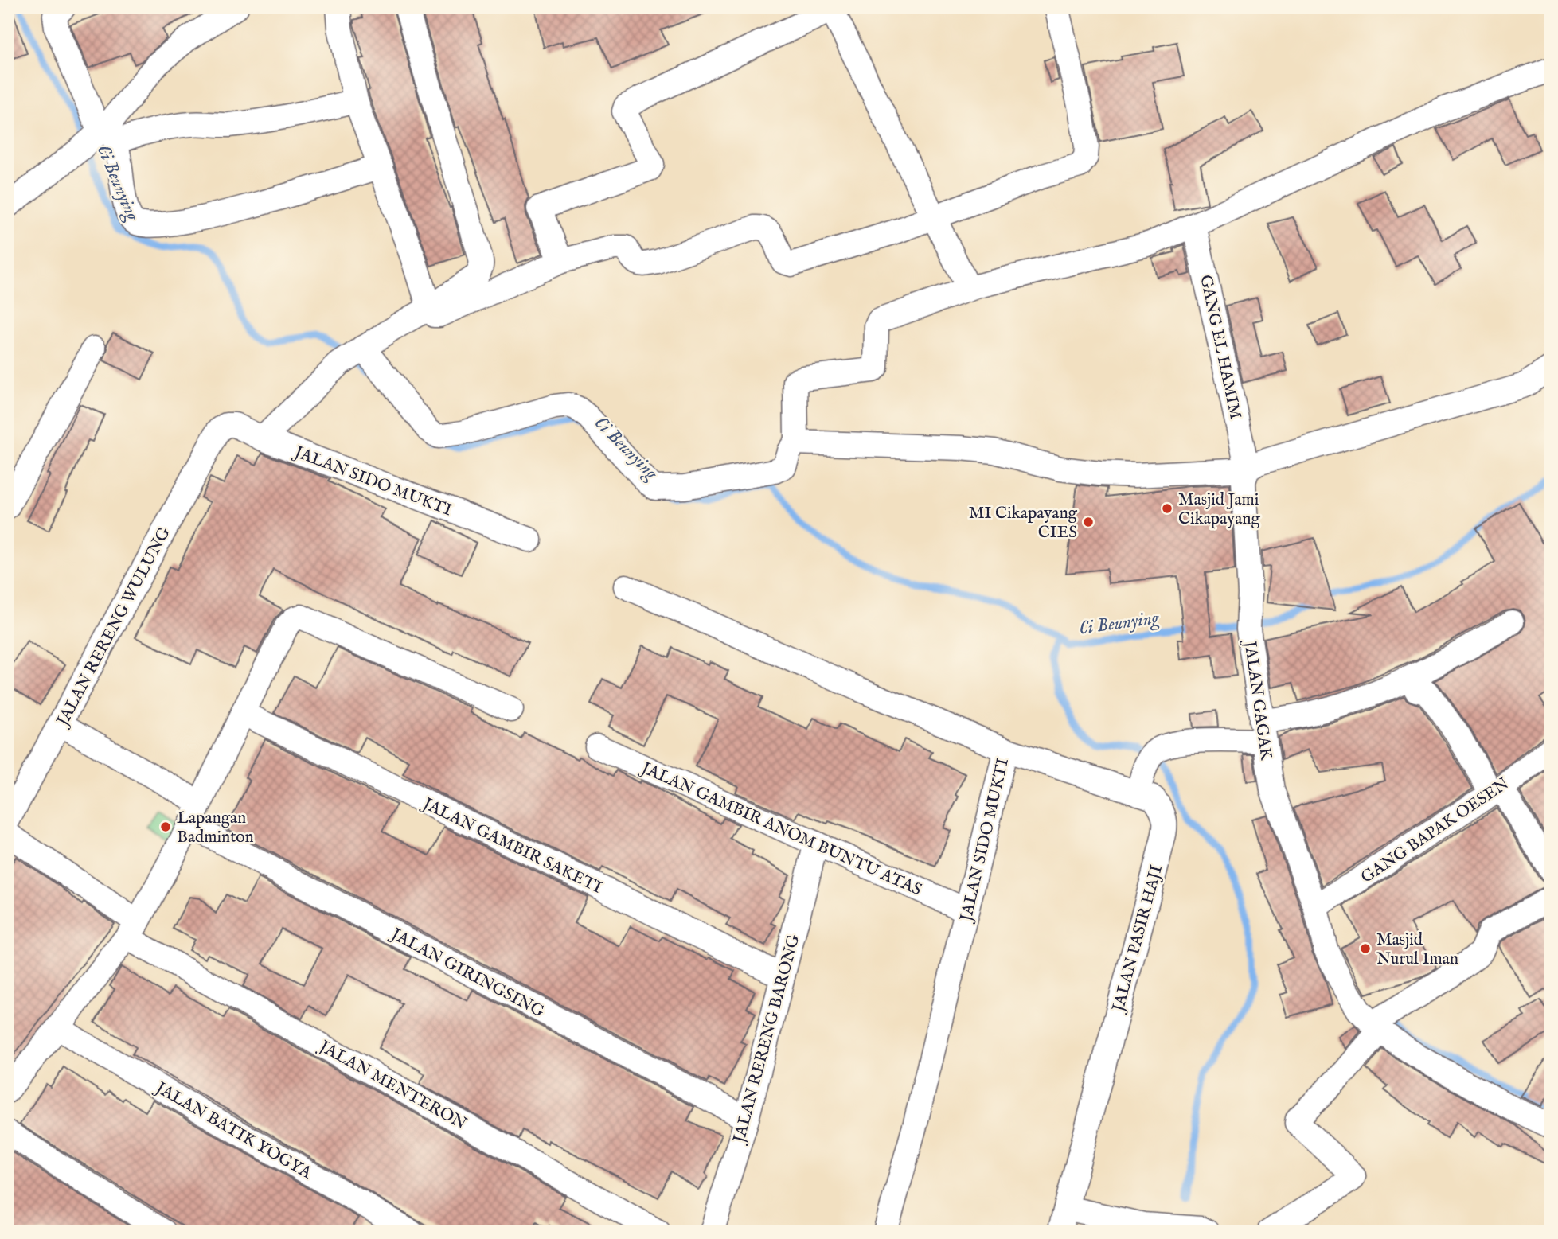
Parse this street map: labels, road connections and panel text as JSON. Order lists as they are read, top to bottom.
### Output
{
  "streets": {
    "street": [
      "GANG EL HAMIM",
      "JALAN SIDO MUKTI",
      "JALAN RERENG WULUNG",
      "JALAN GAGAK",
      "JALAN GAMBIR ANOM BUNTU ATAS",
      "GANG BAPAK OESEN",
      "JALAN GAMBIR SAKETI",
      "JALAN PASIR HAJI",
      "JALAN GIRINGSING",
      "JALAN RERENG BARONG",
      "JALAN MENTERON",
      "JALAN BATIK YOGYA"
    ]
  },
  "crossings": [
    ["GANG EL HAMIM", "JALAN GAGAK"],
    ["JALAN SIDO MUKTI", "JALAN RERENG WULUNG"],
    ["JALAN SIDO MUKTI", "JALAN GAMBIR ANOM BUNTU ATAS"],
    ["JALAN SIDO MUKTI", "JALAN PASIR HAJI"],
    ["JALAN GAGAK", "GANG BAPAK OESEN"],
    ["JALAN GAMBIR ANOM BUNTU ATAS", "JALAN RERENG BARONG"],
    ["JALAN GAMBIR SAKETI", "JALAN RERENG BARONG"],
    ["JALAN GIRINGSING", "JALAN RERENG BARONG"]
  ],
  "water": ["Ci Beunying"],
  "places": [
    "Masjid Jami Cikapayang",
    "MI Cikapayang CIES",
    "Lapangan Badminton",
    "Masjid Nurul Iman"
  ]
}
